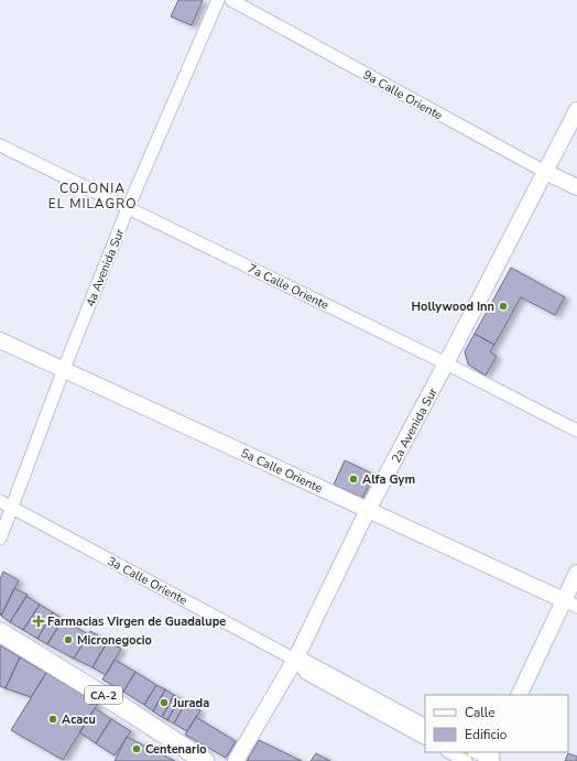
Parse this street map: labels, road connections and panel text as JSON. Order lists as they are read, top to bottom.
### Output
{
  "streets": {
    "main road": ["CA-2"],
    "street": [
      "9a Calle Oriente",
      "4a Avenida Sur",
      "7a Calle Oriente",
      "2a Avenida Sur",
      "5a Calle Oriente",
      "3a Calle Oriente"
    ]
  },
  "crossings": [
    ["9a Calle Oriente", "2a Avenida Sur"],
    ["4a Avenida Sur", "7a Calle Oriente"],
    ["4a Avenida Sur", "5a Calle Oriente"],
    ["4a Avenida Sur", "3a Calle Oriente"],
    ["7a Calle Oriente", "2a Avenida Sur"],
    ["2a Avenida Sur", "5a Calle Oriente"],
    ["2a Avenida Sur", "3a Calle Oriente"]
  ],
  "districts": ["COLONIA EL MILAGRO"],
  "places": {
    "other": [
      "Hollywood Inn",
      "Alfa Gym",
      "Micronegocio",
      "Jurada",
      "Acacu",
      "Centenario"
    ],
    "health": ["Farmacias Virgen de Guadalupe"]
  },
  "legend": ["Calle", "Edificio"]
}
